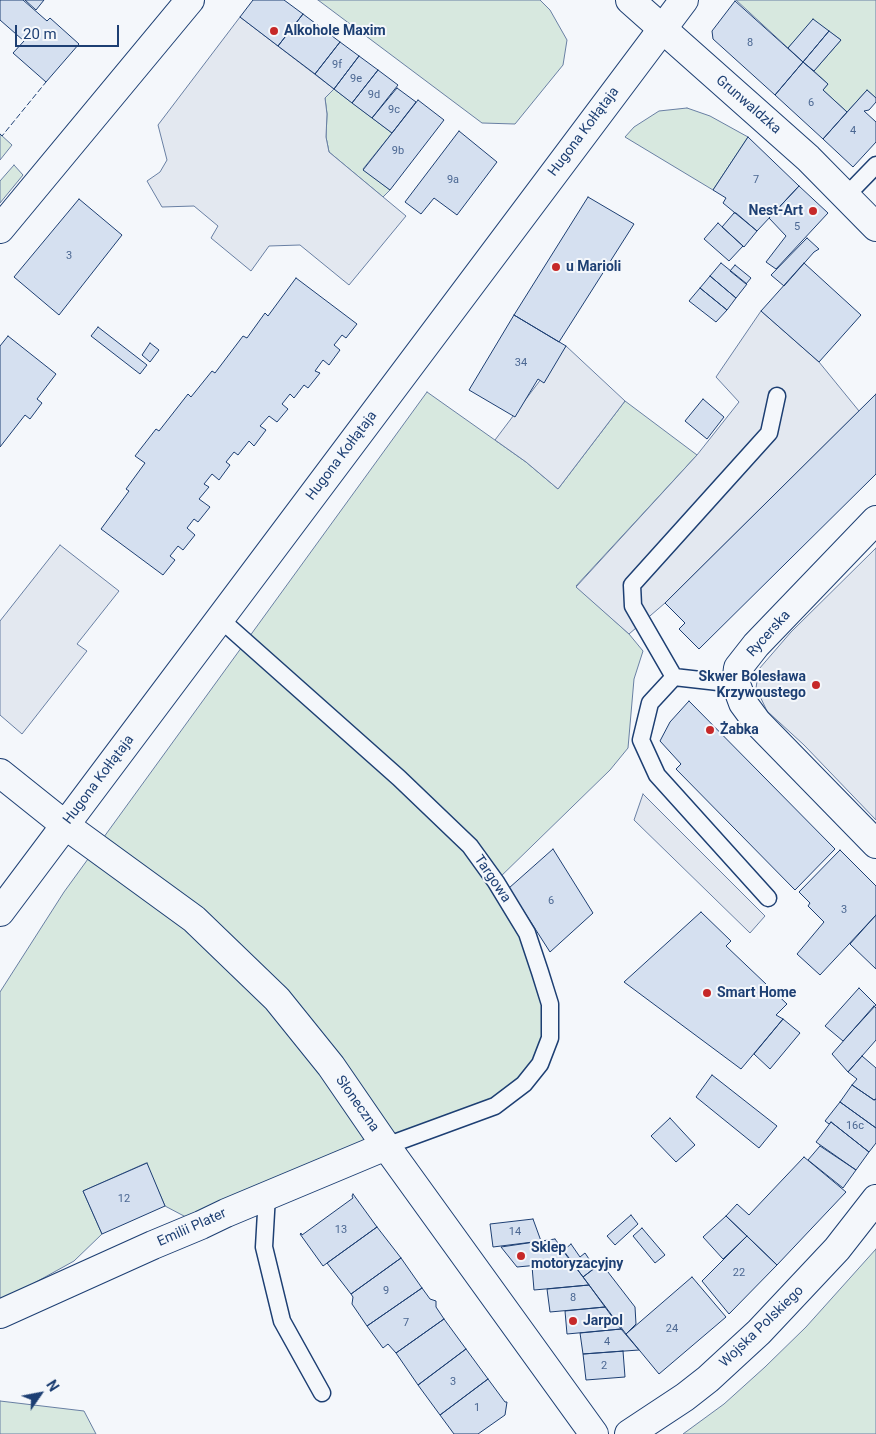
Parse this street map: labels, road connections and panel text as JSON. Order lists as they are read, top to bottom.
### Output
{
  "streets": {
    "street": [
      "Grunwaldzka",
      "Hugona Kołłątaja",
      "Rycerska",
      "Słoneczna",
      "Emilii Plater",
      "Wojska Polskiego"
    ],
    "lane": ["Targowa"]
  },
  "crossings": [
    ["Grunwaldzka", "Hugona Kołłątaja"],
    ["Hugona Kołłątaja", "Targowa"],
    ["Hugona Kołłątaja", "Słoneczna"],
    ["Targowa", "Słoneczna"],
    ["Targowa", "Emilii Plater"],
    ["Słoneczna", "Emilii Plater"]
  ],
  "places": [
    "Alkohole Maxim",
    "Nest-Art",
    "u Marioli",
    "Skwer Bolesława Krzywoustego",
    "Żabka",
    "Smart Home",
    "Sklep motoryzacyjny",
    "Jarpol"
  ],
  "house_numbers": [
    "8",
    "9f",
    "9e",
    "9d",
    "6",
    "9c",
    "4",
    "9b",
    "9a",
    "7",
    "5",
    "3",
    "34",
    "6",
    "3",
    "16c",
    "12",
    "13",
    "14",
    "22",
    "9",
    "8",
    "7",
    "24",
    "4",
    "2",
    "3",
    "1"
  ],
  "scale_bar": "20 m",
  "north": "top right"
}
